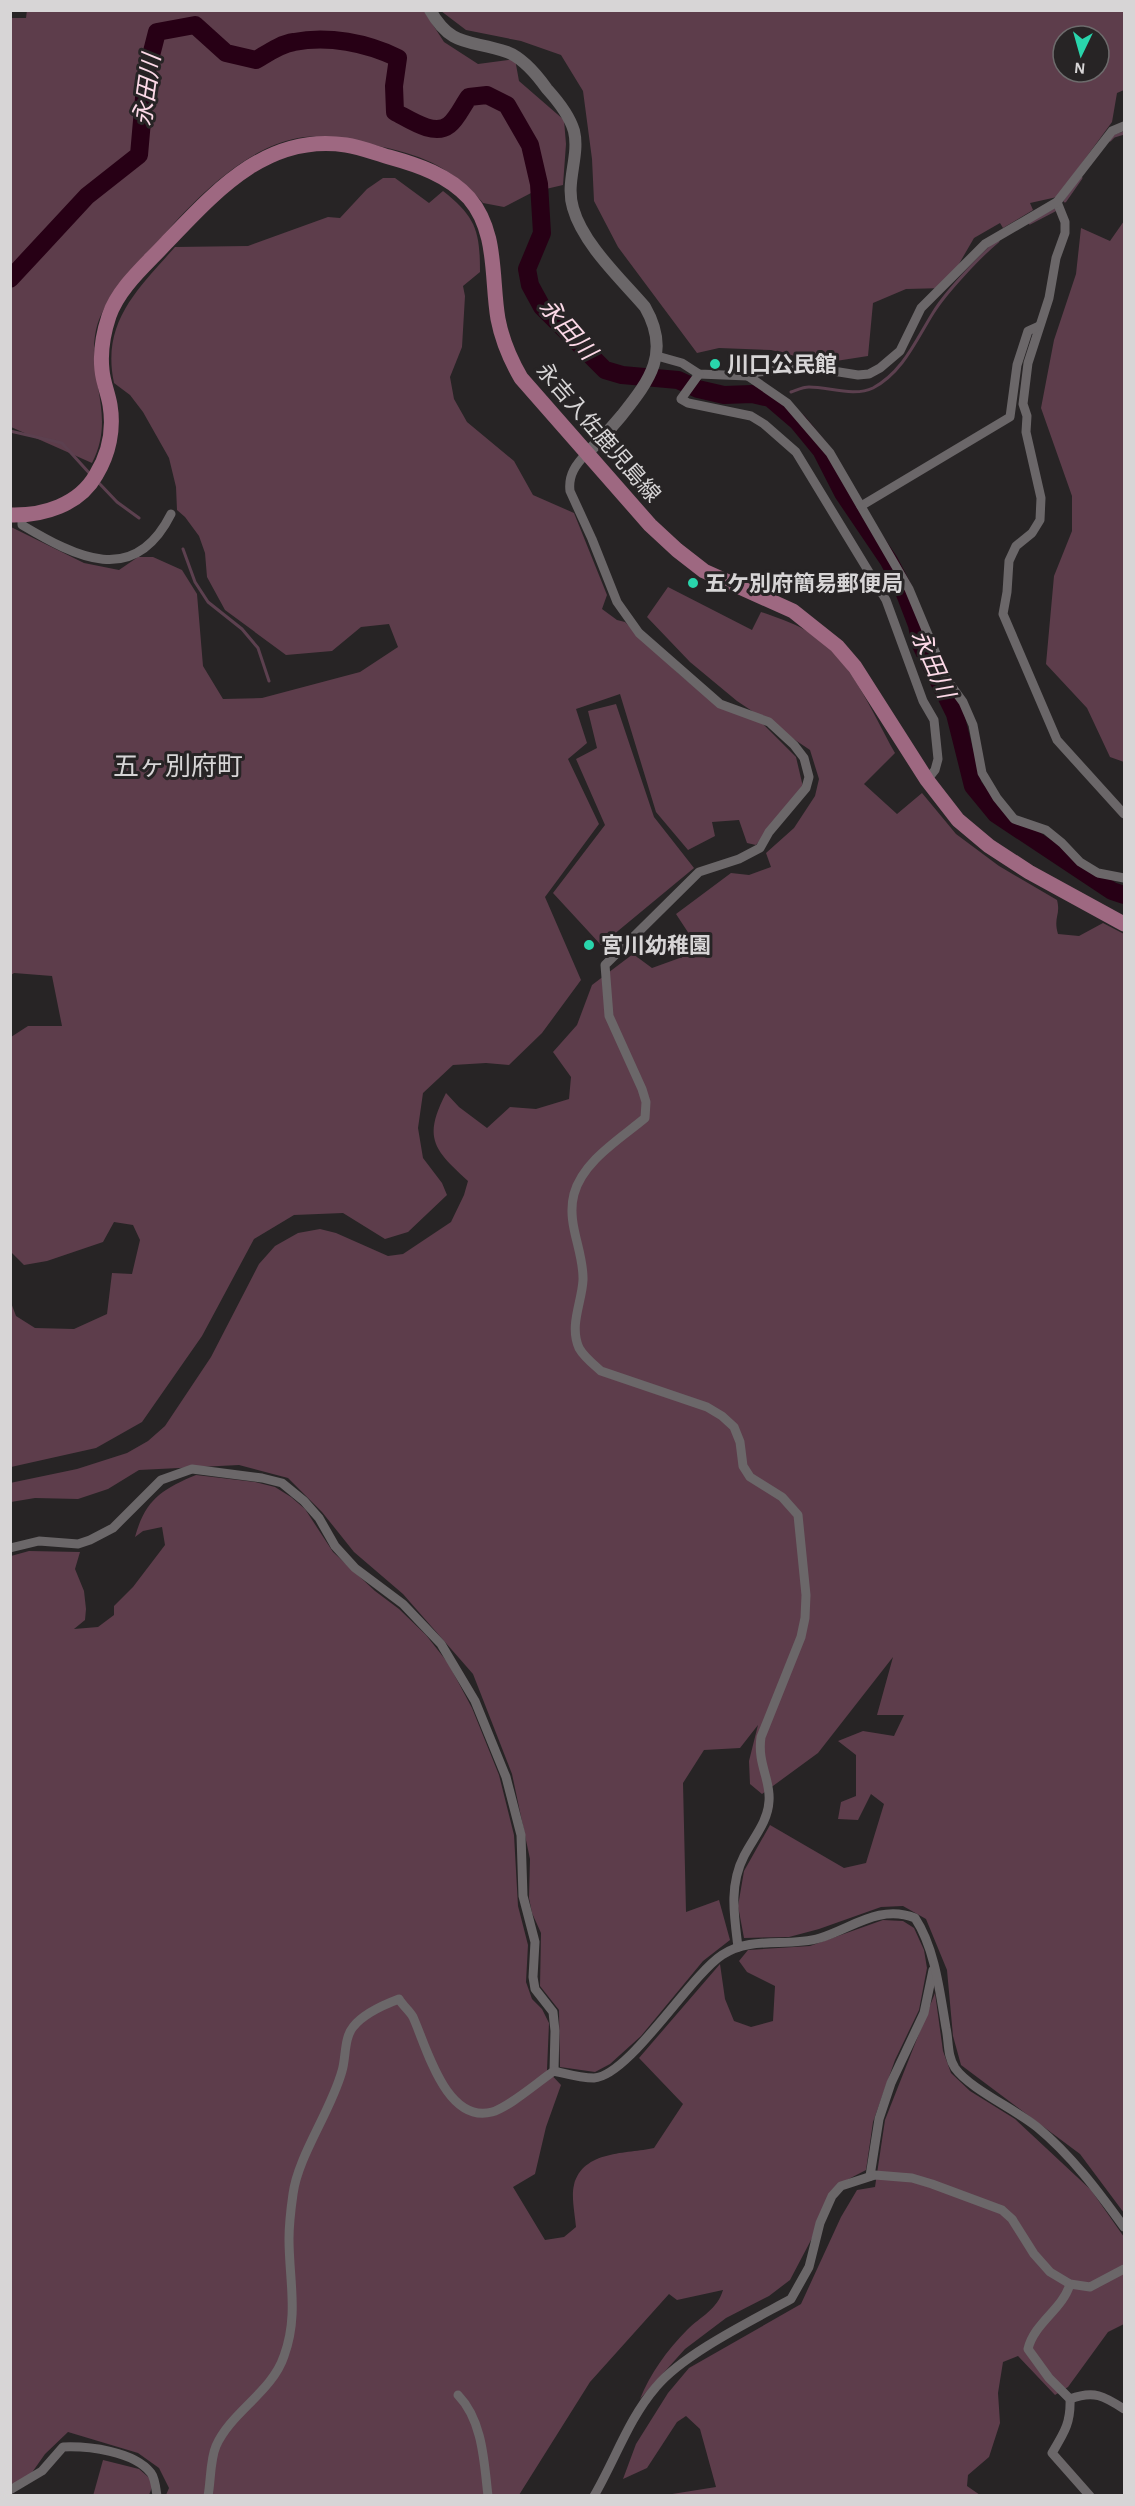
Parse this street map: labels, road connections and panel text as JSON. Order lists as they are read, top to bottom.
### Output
{
  "streets": {
    "main road": ["永吉入佐鹿児島線"]
  },
  "districts": ["五ヶ別府町"],
  "water": ["永田川"],
  "places": ["川口公民館", "五ケ別府簡易郵便局", "宮川幼稚園"],
  "north": "bottom"
}
